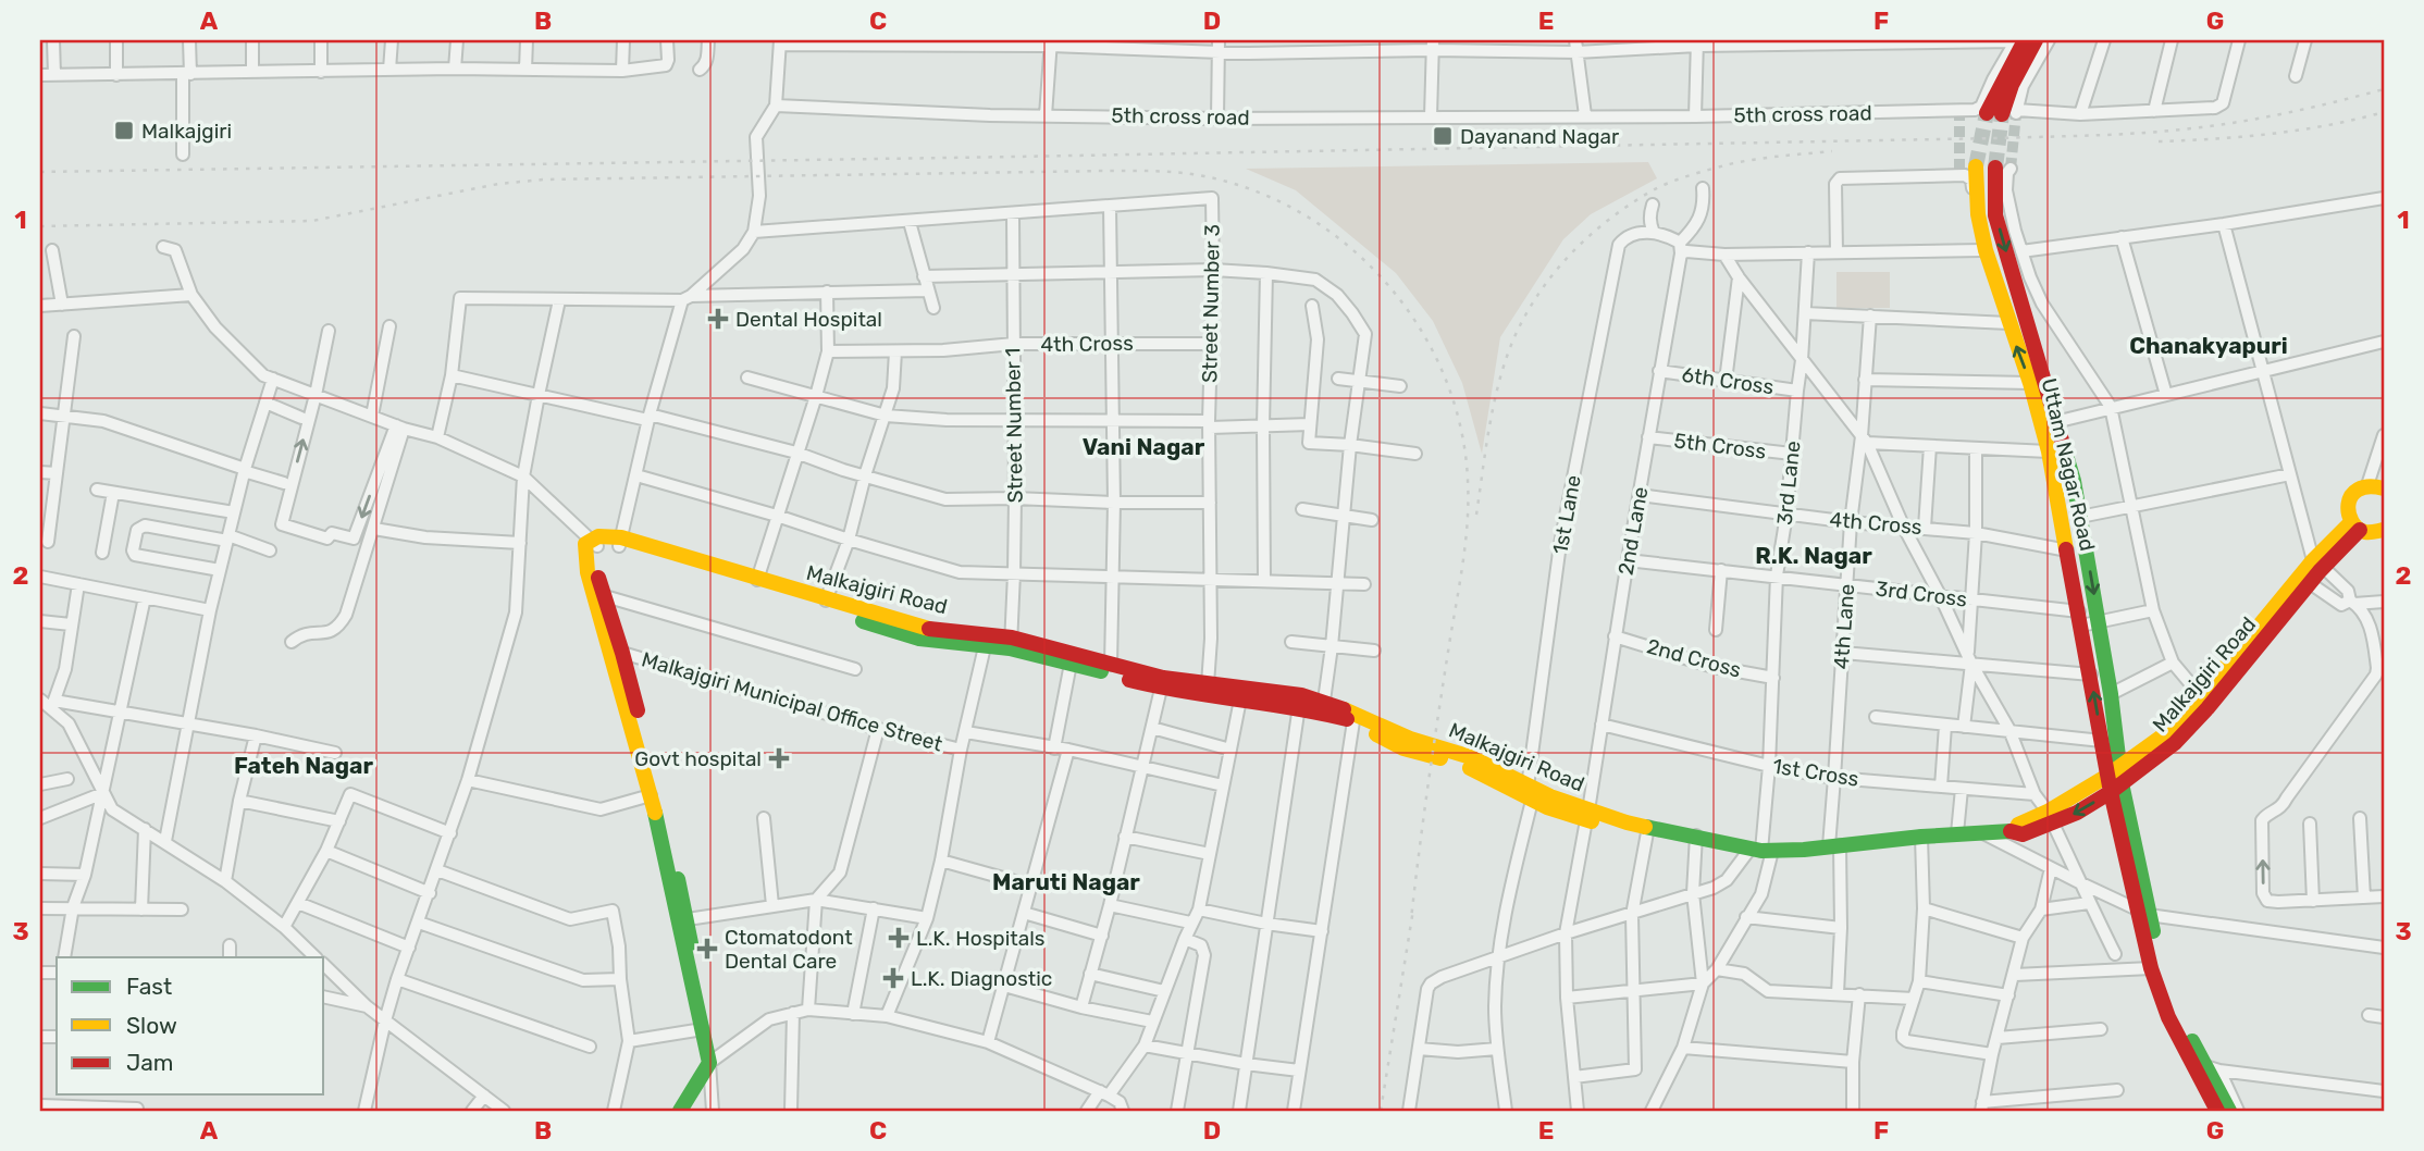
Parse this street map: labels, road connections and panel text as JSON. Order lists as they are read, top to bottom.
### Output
{
  "streets": {
    "main road": ["Uttam Nagar Road", "Malkajgiri Road"],
    "street": [
      "5th cross road",
      "Street Number 3",
      "4th Cross",
      "6th Cross",
      "Street Number 1",
      "5th Cross",
      "3rd Lane",
      "1st Lane",
      "2nd Lane",
      "3rd Cross",
      "4th Lane",
      "2nd Cross",
      "Malkajgiri Municipal Office Street",
      "1st Cross"
    ]
  },
  "crossings": [
    ["Street Number 3", "4th Cross"],
    ["Street Number 3", "Street Number 1"],
    ["Street Number 3", "Malkajgiri Road"],
    ["4th Cross", "Street Number 1"],
    ["4th Cross", "Uttam Nagar Road"],
    ["4th Cross", "3rd Lane"],
    ["4th Cross", "2nd Lane"],
    ["4th Cross", "4th Lane"],
    ["6th Cross", "3rd Lane"],
    ["6th Cross", "2nd Lane"],
    ["Street Number 1", "Malkajgiri Road"],
    ["5th Cross", "3rd Lane"],
    ["5th Cross", "2nd Lane"],
    ["Uttam Nagar Road", "Malkajgiri Road"],
    ["Uttam Nagar Road", "3rd Cross"],
    ["3rd Lane", "Malkajgiri Road"],
    ["3rd Lane", "3rd Cross"],
    ["3rd Lane", "2nd Cross"],
    ["3rd Lane", "1st Cross"],
    ["1st Lane", "Malkajgiri Road"],
    ["2nd Lane", "Malkajgiri Road"],
    ["2nd Lane", "3rd Cross"],
    ["2nd Lane", "2nd Cross"],
    ["2nd Lane", "1st Cross"],
    ["Malkajgiri Road", "4th Lane"],
    ["3rd Cross", "4th Lane"],
    ["4th Lane", "1st Cross"]
  ],
  "districts": [
    "Chanakyapuri",
    "Vani Nagar",
    "R.K. Nagar",
    "Fateh Nagar",
    "Maruti Nagar"
  ],
  "places": {
    "transit": ["Malkajgiri", "Dayanand Nagar"],
    "health": [
      "Dental Hospital",
      "Govt hospital",
      "L.K. Hospitals",
      "Ctomatodont Dental Care",
      "L.K. Diagnostic"
    ]
  },
  "legend": ["Fast", "Slow", "Jam"],
  "grid": {
    "columns": [
      "A",
      "B",
      "C",
      "D",
      "E",
      "F",
      "G"
    ],
    "rows": ["1", "2", "3"]
  }
}
